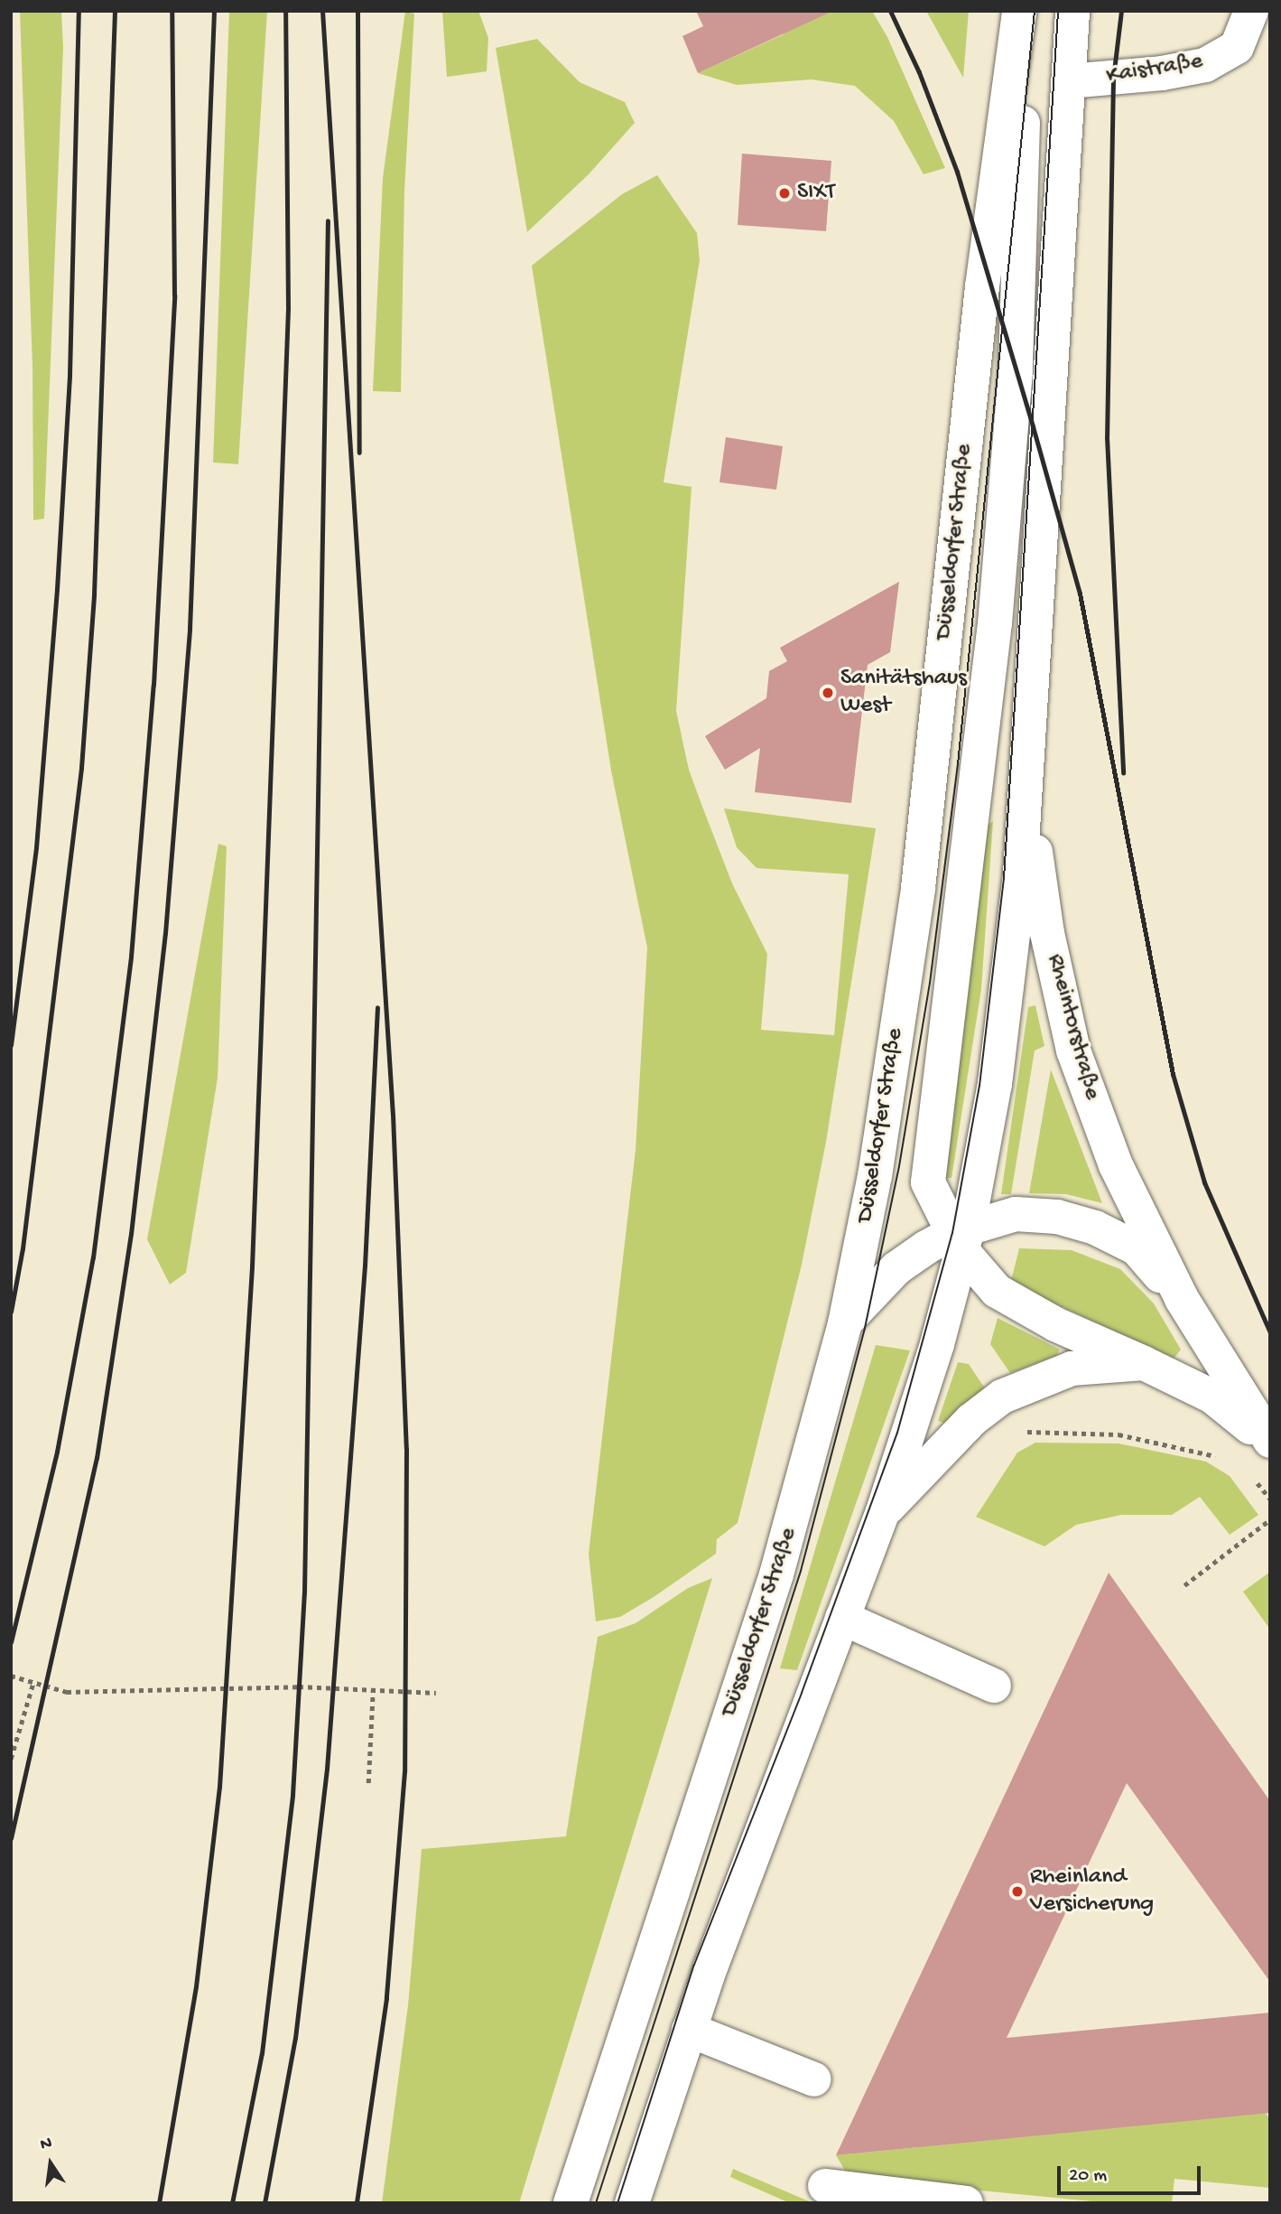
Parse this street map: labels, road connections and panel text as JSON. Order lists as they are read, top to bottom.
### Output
{
  "streets": {
    "main road": ["Kaistraße", "Düsseldorfer Straße", "Rheintorstraße"]
  },
  "crossings": [
    ["Düsseldorfer Straße", "Rheintorstraße"]
  ],
  "places": ["SIXT", "Sanitätshaus West", "Rheinland Versicherung"],
  "scale_bar": "20 m",
  "north": "top"
}
